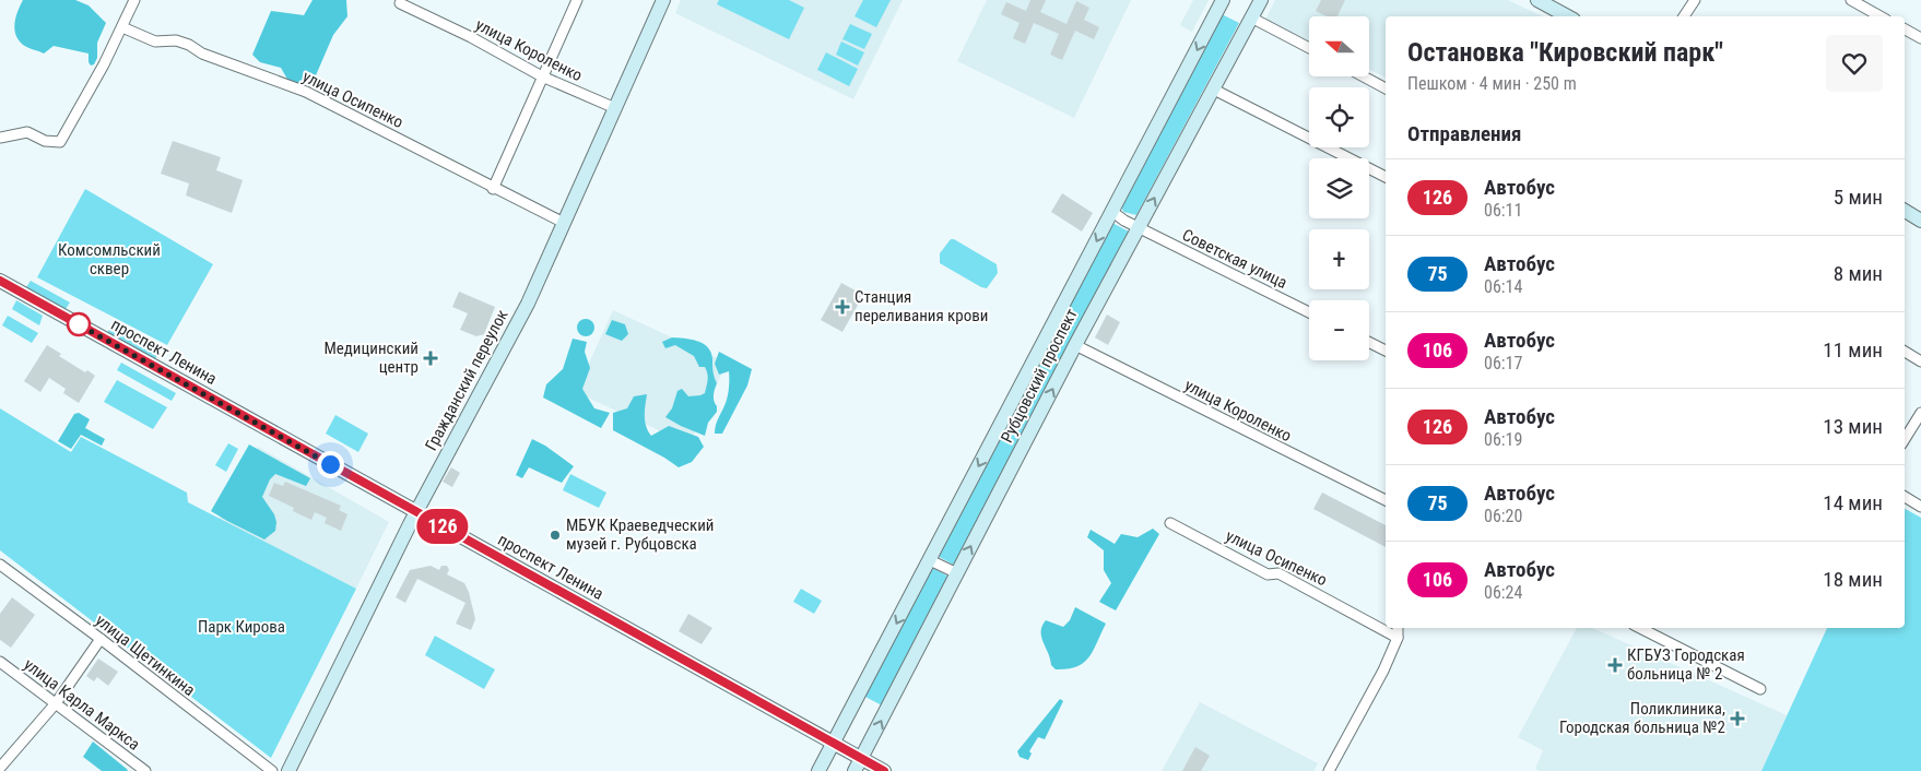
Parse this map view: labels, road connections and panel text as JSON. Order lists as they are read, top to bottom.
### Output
{
  "streets": {
    "street": [
      "улица Короленко",
      "улица Осипенко",
      "Советская улица",
      "проспект Ленина",
      "Рубцовский проспект",
      "Гражданский переулок",
      "улица Щетинкина",
      "улица Карла Маркса"
    ]
  },
  "crossings": [
    ["улица Короленко", "Рубцовский проспект"],
    ["улица Короленко", "Гражданский переулок"],
    ["улица Осипенко", "Гражданский переулок"],
    ["Советская улица", "Рубцовский проспект"],
    ["проспект Ленина", "Рубцовский проспект"],
    ["проспект Ленина", "Гражданский переулок"]
  ],
  "parks": ["Комсомльский сквер", "Парк Кирова"],
  "places": {
    "health": [
      "Станция переливания крови",
      "Медицинский центр",
      "КГБУЗ Городская больница № 2",
      "Поликлиника, Городская больница №2"
    ],
    "other": ["МБУК Краеведческий музей г. Рубцовска"]
  },
  "lines": ["bus line 126"],
  "north": "left",
  "page": {
    "on_map": "126",
    "map_buttons": ["+", "−"],
    "heading": [
      ["Остановка \"Кировский парк\"", "Пешком · 4 мин · 250 m"],
      "Отправления"
    ],
    "list": [
      {
        "mark": "126",
        "name": "Автобус",
        "note": "06:11",
        "value": "5 мин"
      },
      {
        "mark": "75",
        "name": "Автобус",
        "note": "06:14",
        "value": "8 мин"
      },
      {
        "mark": "106",
        "name": "Автобус",
        "note": "06:17",
        "value": "11 мин"
      },
      {
        "mark": "126",
        "name": "Автобус",
        "note": "06:19",
        "value": "13 мин"
      },
      {
        "mark": "75",
        "name": "Автобус",
        "note": "06:20",
        "value": "14 мин"
      },
      {
        "mark": "106",
        "name": "Автобус",
        "note": "06:24",
        "value": "18 мин"
      }
    ]
  }
}
